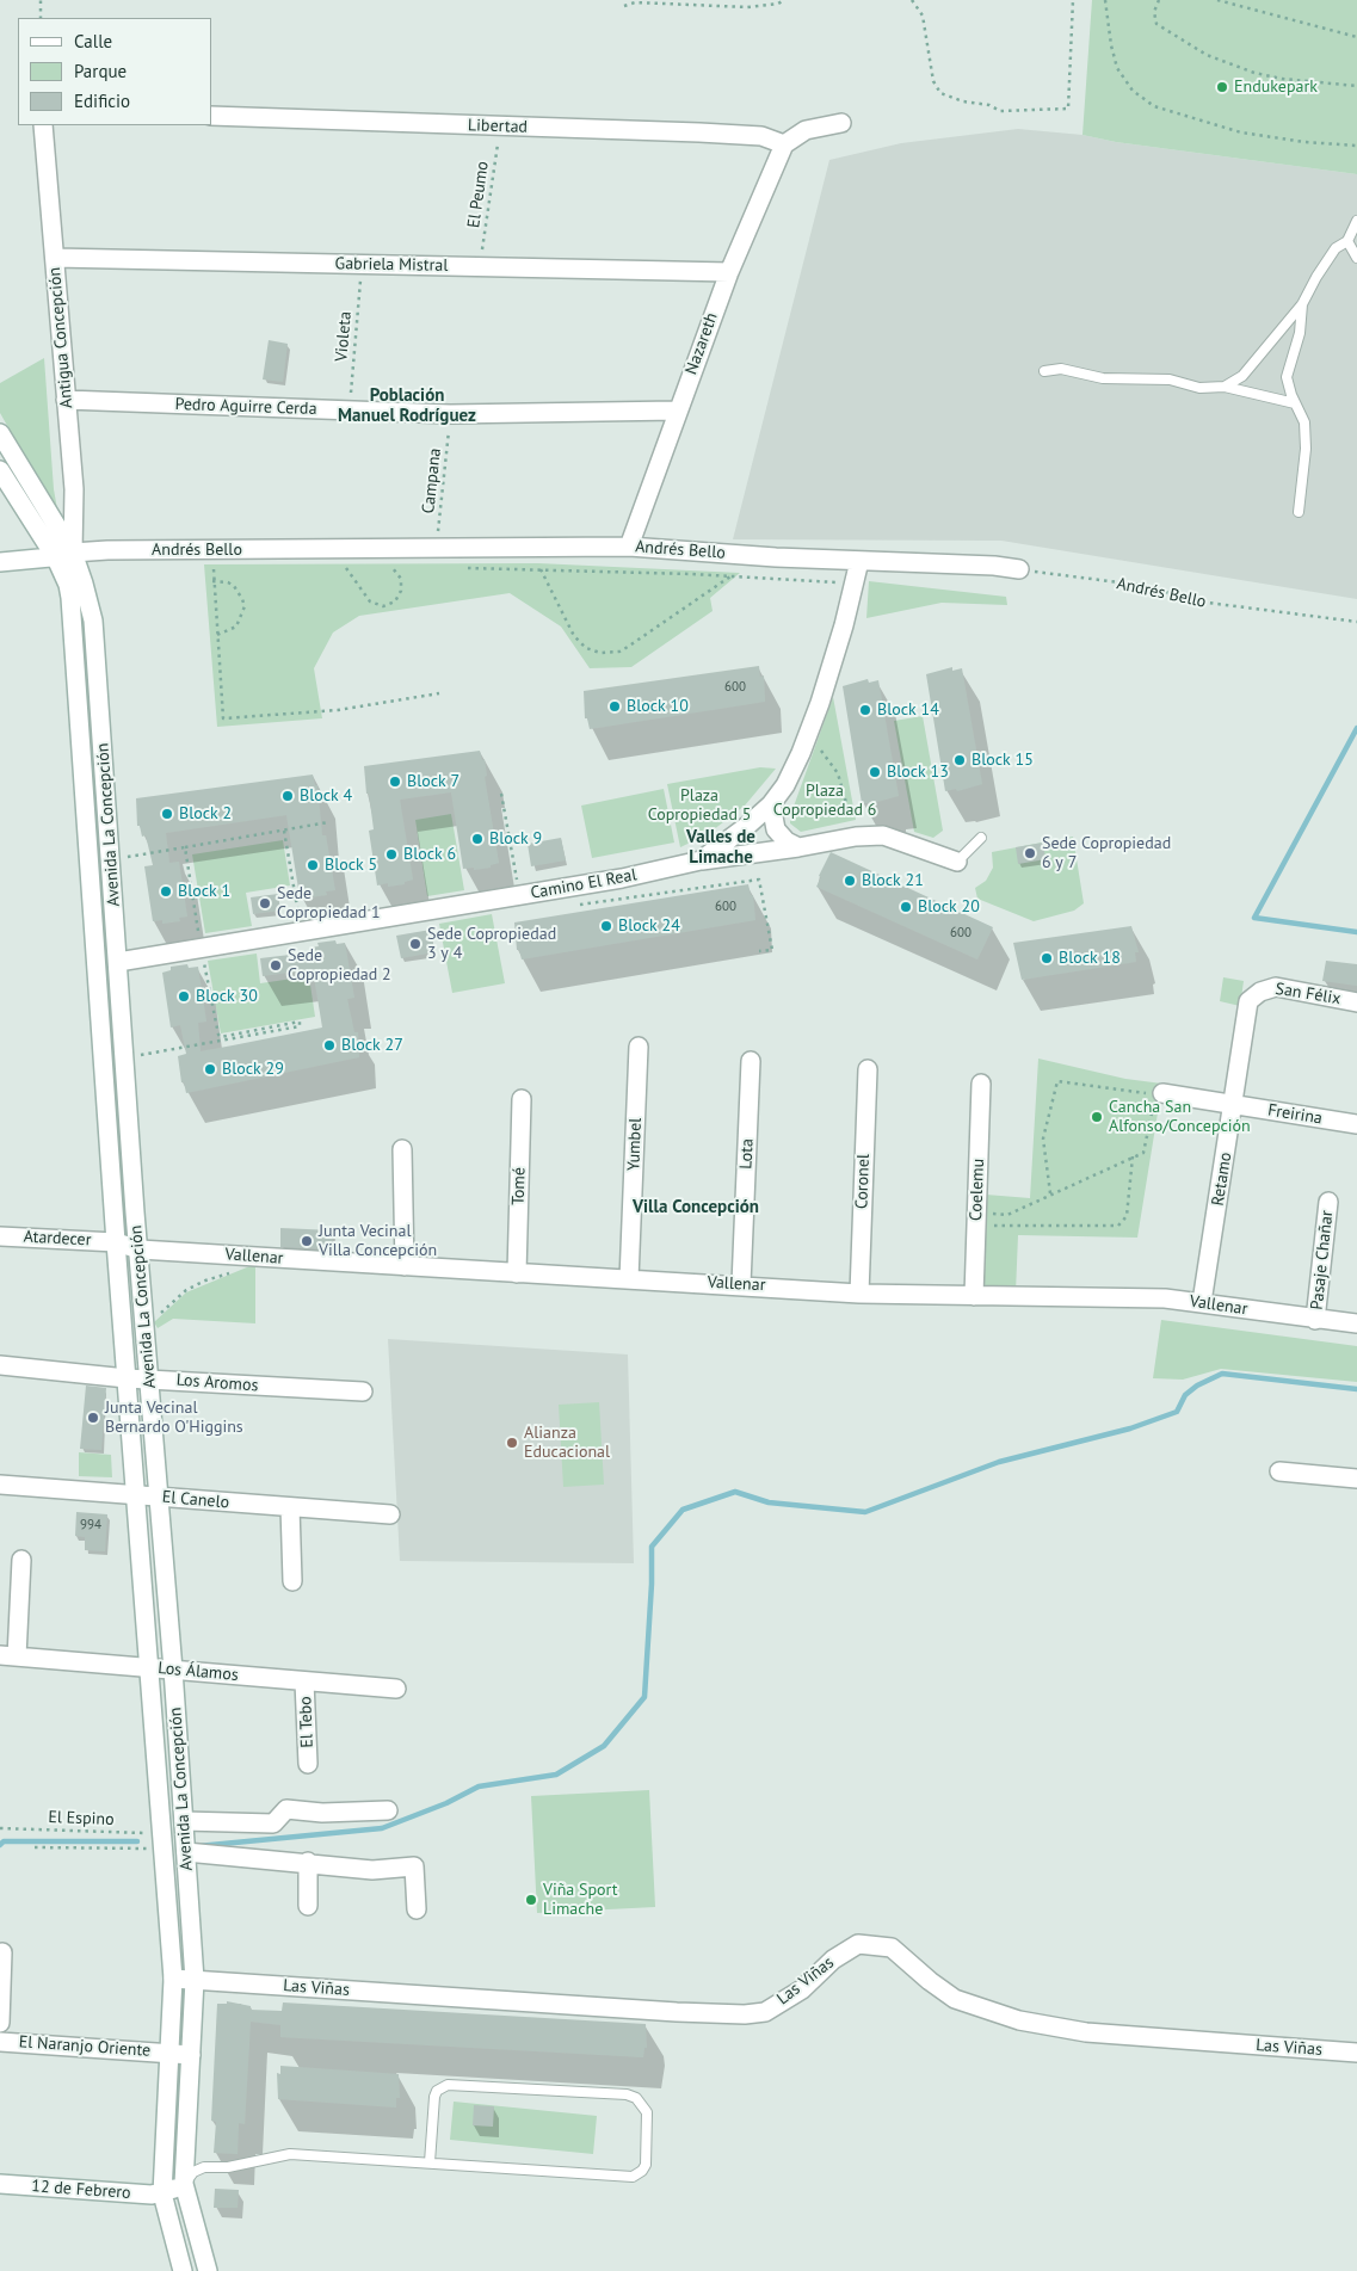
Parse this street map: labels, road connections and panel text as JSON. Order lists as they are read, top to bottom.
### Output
{
  "streets": {
    "street": [
      "Libertad",
      "Gabriela Mistral",
      "Antigua Concepción",
      "Nazareth",
      "Pedro Aguirre Cerda",
      "Andrés Bello",
      "Avenida La Concepción",
      "Camino El Real",
      "San Félix",
      "Freirina",
      "Yumbel",
      "Lota",
      "Retamo",
      "Coronel",
      "Tomé",
      "Coelemu",
      "Atardecer",
      "Vallenar",
      "Pasaje Chañar",
      "Los Aromos",
      "El Canelo",
      "Los Álamos",
      "El Tebo",
      "Las Viñas",
      "El Naranjo Oriente",
      "12 de Febrero"
    ],
    "path": [
      "El Peumo",
      "Violeta",
      "Campana",
      "El Espino"
    ]
  },
  "crossings": [
    ["Libertad", "El Peumo"],
    ["Libertad", "Nazareth"],
    ["El Peumo", "Gabriela Mistral"],
    ["Gabriela Mistral", "Violeta"],
    ["Gabriela Mistral", "Antigua Concepción"],
    ["Gabriela Mistral", "Nazareth"],
    ["Violeta", "Pedro Aguirre Cerda"],
    ["Antigua Concepción", "Pedro Aguirre Cerda"],
    ["Antigua Concepción", "Andrés Bello"],
    ["Antigua Concepción", "Avenida La Concepción"],
    ["Nazareth", "Pedro Aguirre Cerda"],
    ["Nazareth", "Andrés Bello"],
    ["Pedro Aguirre Cerda", "Campana"],
    ["Campana", "Andrés Bello"],
    ["Andrés Bello", "Avenida La Concepción"],
    ["Andrés Bello", "Camino El Real"],
    ["Avenida La Concepción", "Camino El Real"],
    ["Avenida La Concepción", "Atardecer"],
    ["Avenida La Concepción", "Vallenar"],
    ["Avenida La Concepción", "Los Aromos"],
    ["Avenida La Concepción", "El Canelo"],
    ["Avenida La Concepción", "Los Álamos"],
    ["Avenida La Concepción", "El Espino"],
    ["Avenida La Concepción", "Las Viñas"],
    ["Avenida La Concepción", "El Naranjo Oriente"],
    ["Avenida La Concepción", "12 de Febrero"],
    ["San Félix", "Retamo"],
    ["Freirina", "Retamo"],
    ["Yumbel", "Vallenar"],
    ["Lota", "Vallenar"],
    ["Retamo", "Vallenar"],
    ["Coronel", "Vallenar"],
    ["Tomé", "Vallenar"],
    ["Coelemu", "Vallenar"],
    ["Atardecer", "Vallenar"],
    ["Vallenar", "Pasaje Chañar"],
    ["Los Álamos", "El Tebo"]
  ],
  "districts": ["Población Manuel Rodríguez", "Valles de Limache", "Villa Concepción"],
  "parks": ["Plaza Copropiedad 6", "Plaza Copropiedad 5"],
  "places": [
    "Endukepark",
    "Block 10",
    "Block 14",
    "Block 15",
    "Block 13",
    "Block 7",
    "Block 4",
    "Block 2",
    "Block 9",
    "Sede Copropiedad 6 y 7",
    "Block 6",
    "Block 5",
    "Block 21",
    "Block 1",
    "Sede Copropiedad 1",
    "Block 20",
    "Block 24",
    "Sede Copropiedad 3 y 4",
    "Block 18",
    "Sede Copropiedad 2",
    "Block 30",
    "Block 27",
    "Block 29",
    "Cancha San Alfonso/Concepción",
    "Junta Vecinal Villa Concepción",
    "Junta Vecinal Bernardo O'Higgins",
    "Alianza Educacional",
    "Viña Sport Limache"
  ],
  "house_numbers": [
    "600",
    "600",
    "600",
    "994"
  ],
  "legend": ["Calle", "Parque", "Edificio"]
}
